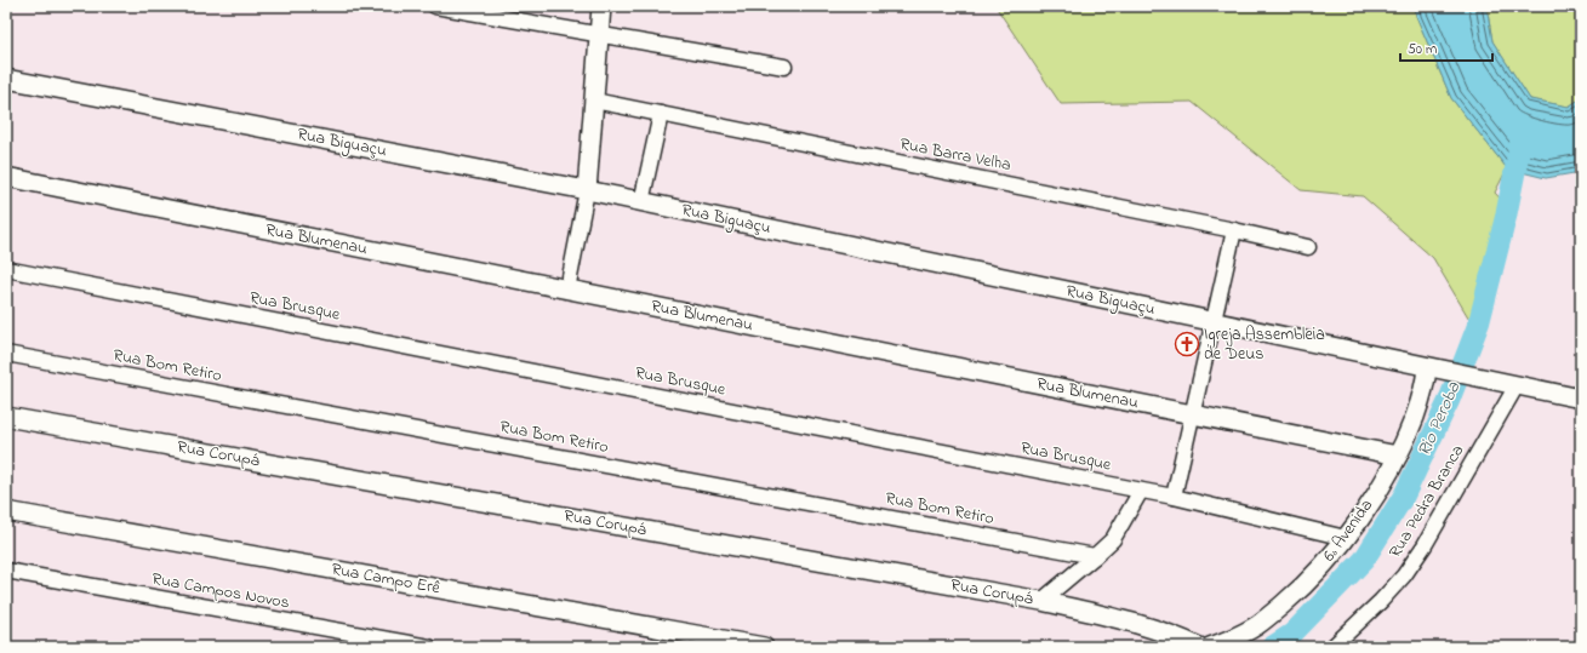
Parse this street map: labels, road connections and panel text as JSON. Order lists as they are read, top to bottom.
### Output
{
  "streets": {
    "street": [
      "Rua Biguaçu",
      "Rua Barra Velha",
      "Rua Blumenau",
      "Rua Brusque",
      "Rua Bom Retiro",
      "Rua Corupá",
      "Rua Pedra Branca",
      "6ª Avenida",
      "Rua Campo Erê",
      "Rua Campos Novos"
    ]
  },
  "crossings": [
    ["Rua Biguaçu", "Rua Pedra Branca"],
    ["Rua Biguaçu", "6ª Avenida"],
    ["Rua Blumenau", "6ª Avenida"],
    ["Rua Brusque", "6ª Avenida"]
  ],
  "water": ["Rio Peroba"],
  "places": {
    "church": ["Igreja Assembleia de Deus"]
  },
  "scale_bar": "50 m"
}
